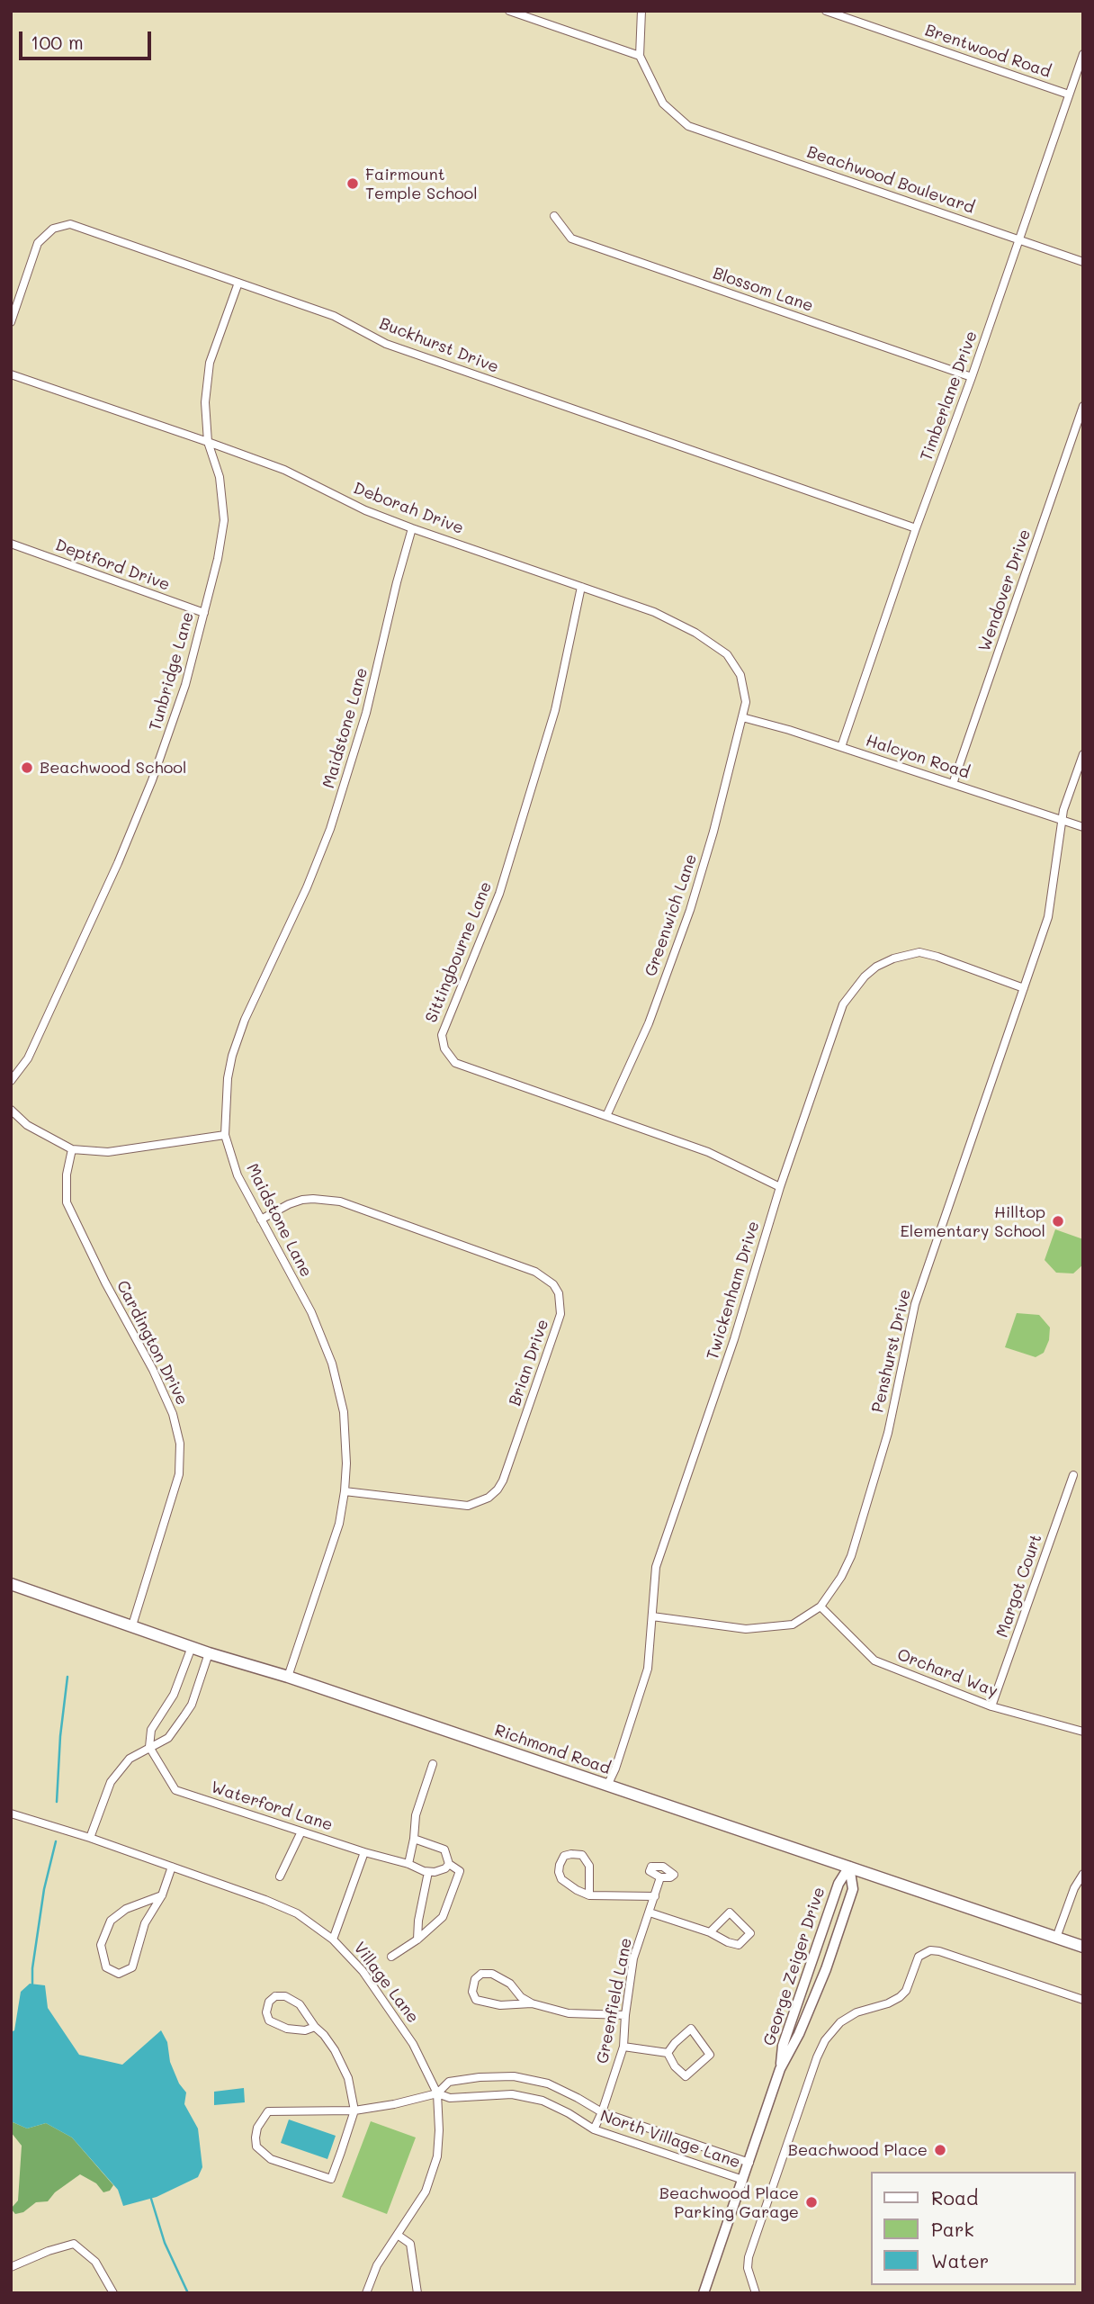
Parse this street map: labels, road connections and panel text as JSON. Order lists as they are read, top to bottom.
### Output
{
  "streets": {
    "main road": ["Richmond Road"],
    "street": [
      "Brentwood Road",
      "Beachwood Boulevard",
      "Blossom Lane",
      "Buckhurst Drive",
      "Timberlane Drive",
      "Deborah Drive",
      "Deptford Drive",
      "Wendover Drive",
      "Tunbridge Lane",
      "Maidstone Lane",
      "Halcyon Road",
      "Greenwich Lane",
      "Sittingbourne Lane",
      "Twickenham Drive",
      "Cardington Drive",
      "Penshurst Drive",
      "Brian Drive",
      "Margot Court",
      "Orchard Way",
      "Waterford Lane",
      "George Zeiger Drive",
      "Village Lane",
      "Greenfield Lane",
      "North Village Lane"
    ]
  },
  "crossings": [
    ["Brentwood Road", "Timberlane Drive"],
    ["Beachwood Boulevard", "Timberlane Drive"],
    ["Blossom Lane", "Timberlane Drive"],
    ["Buckhurst Drive", "Timberlane Drive"],
    ["Buckhurst Drive", "Tunbridge Lane"],
    ["Timberlane Drive", "Halcyon Road"],
    ["Deborah Drive", "Tunbridge Lane"],
    ["Deborah Drive", "Maidstone Lane"],
    ["Deborah Drive", "Halcyon Road"],
    ["Deborah Drive", "Greenwich Lane"],
    ["Deborah Drive", "Sittingbourne Lane"],
    ["Deptford Drive", "Tunbridge Lane"],
    ["Wendover Drive", "Halcyon Road"],
    ["Maidstone Lane", "Brian Drive"],
    ["Maidstone Lane", "Richmond Road"],
    ["Halcyon Road", "Greenwich Lane"],
    ["Halcyon Road", "Penshurst Drive"],
    ["Greenwich Lane", "Sittingbourne Lane"],
    ["Sittingbourne Lane", "Twickenham Drive"],
    ["Twickenham Drive", "Penshurst Drive"],
    ["Twickenham Drive", "Richmond Road"],
    ["Cardington Drive", "Richmond Road"],
    ["Penshurst Drive", "Orchard Way"],
    ["Margot Court", "Orchard Way"],
    ["Richmond Road", "George Zeiger Drive"],
    ["George Zeiger Drive", "North Village Lane"],
    ["Village Lane", "North Village Lane"],
    ["Greenfield Lane", "North Village Lane"]
  ],
  "places": [
    "Fairmount Temple School",
    "Beachwood School",
    "Hilltop Elementary School",
    "Beachwood Place",
    "Beachwood Place Parking Garage"
  ],
  "legend": ["Road", "Park", "Water"],
  "scale_bar": "100 m"
}
